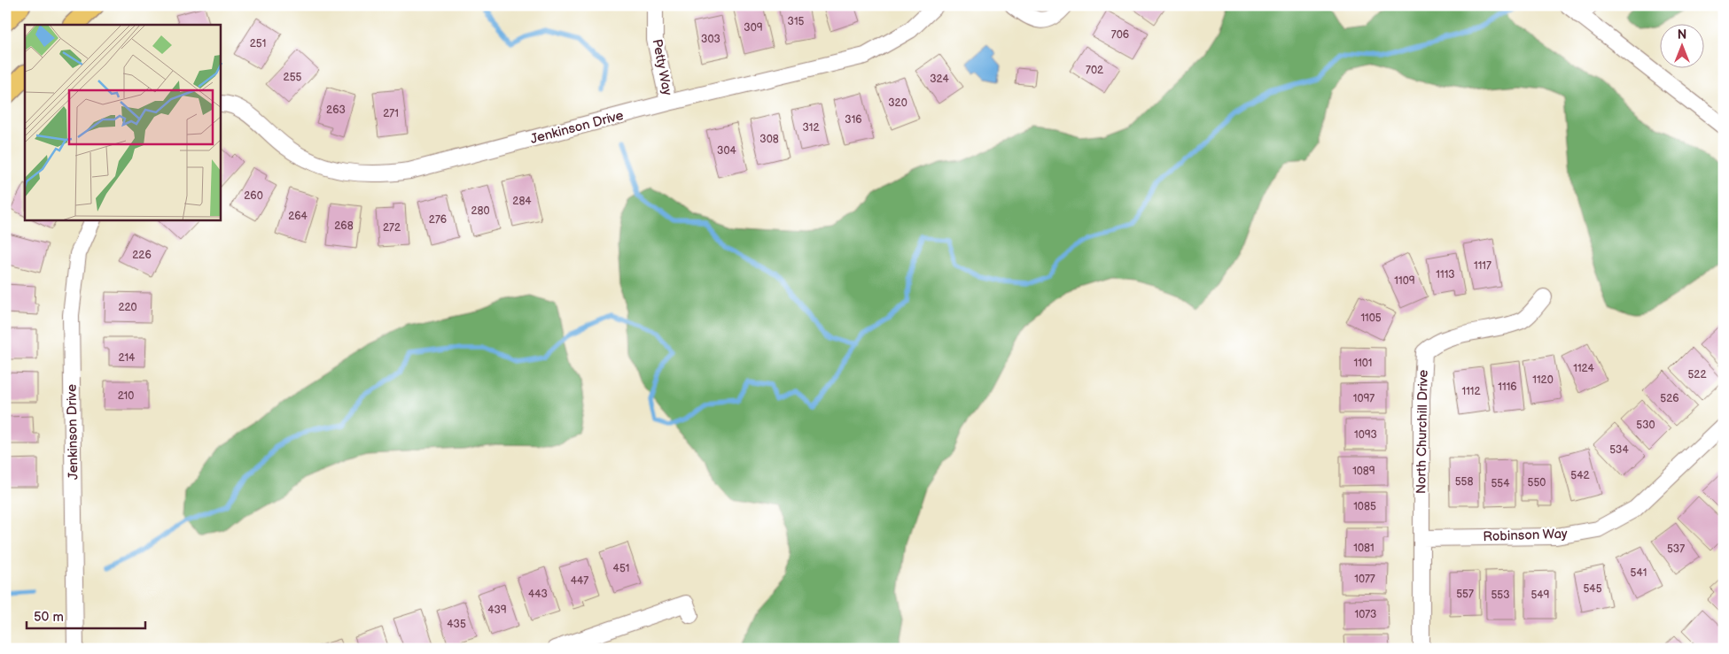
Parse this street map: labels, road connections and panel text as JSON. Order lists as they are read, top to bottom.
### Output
{
  "streets": {
    "street": [
      "Petty Way",
      "Jenkinson Drive",
      "North Churchill Drive",
      "Robinson Way"
    ]
  },
  "crossings": [
    ["Petty Way", "Jenkinson Drive"],
    ["North Churchill Drive", "Robinson Way"]
  ],
  "house_numbers": [
    "315",
    "309",
    "706",
    "303",
    "251",
    "702",
    "255",
    "324",
    "320",
    "263",
    "271",
    "316",
    "312",
    "308",
    "304",
    "260",
    "284",
    "280",
    "264",
    "276",
    "268",
    "272",
    "226",
    "1117",
    "1113",
    "1109",
    "220",
    "1105",
    "214",
    "1101",
    "1124",
    "522",
    "1120",
    "1116",
    "1112",
    "210",
    "1097",
    "526",
    "530",
    "1093",
    "534",
    "1089",
    "542",
    "558",
    "550",
    "554",
    "1085",
    "1081",
    "537",
    "451",
    "541",
    "1077",
    "447",
    "545",
    "443",
    "557",
    "553",
    "549",
    "439",
    "1073",
    "435"
  ],
  "scale_bar": "50 m",
  "north": "top"
}
